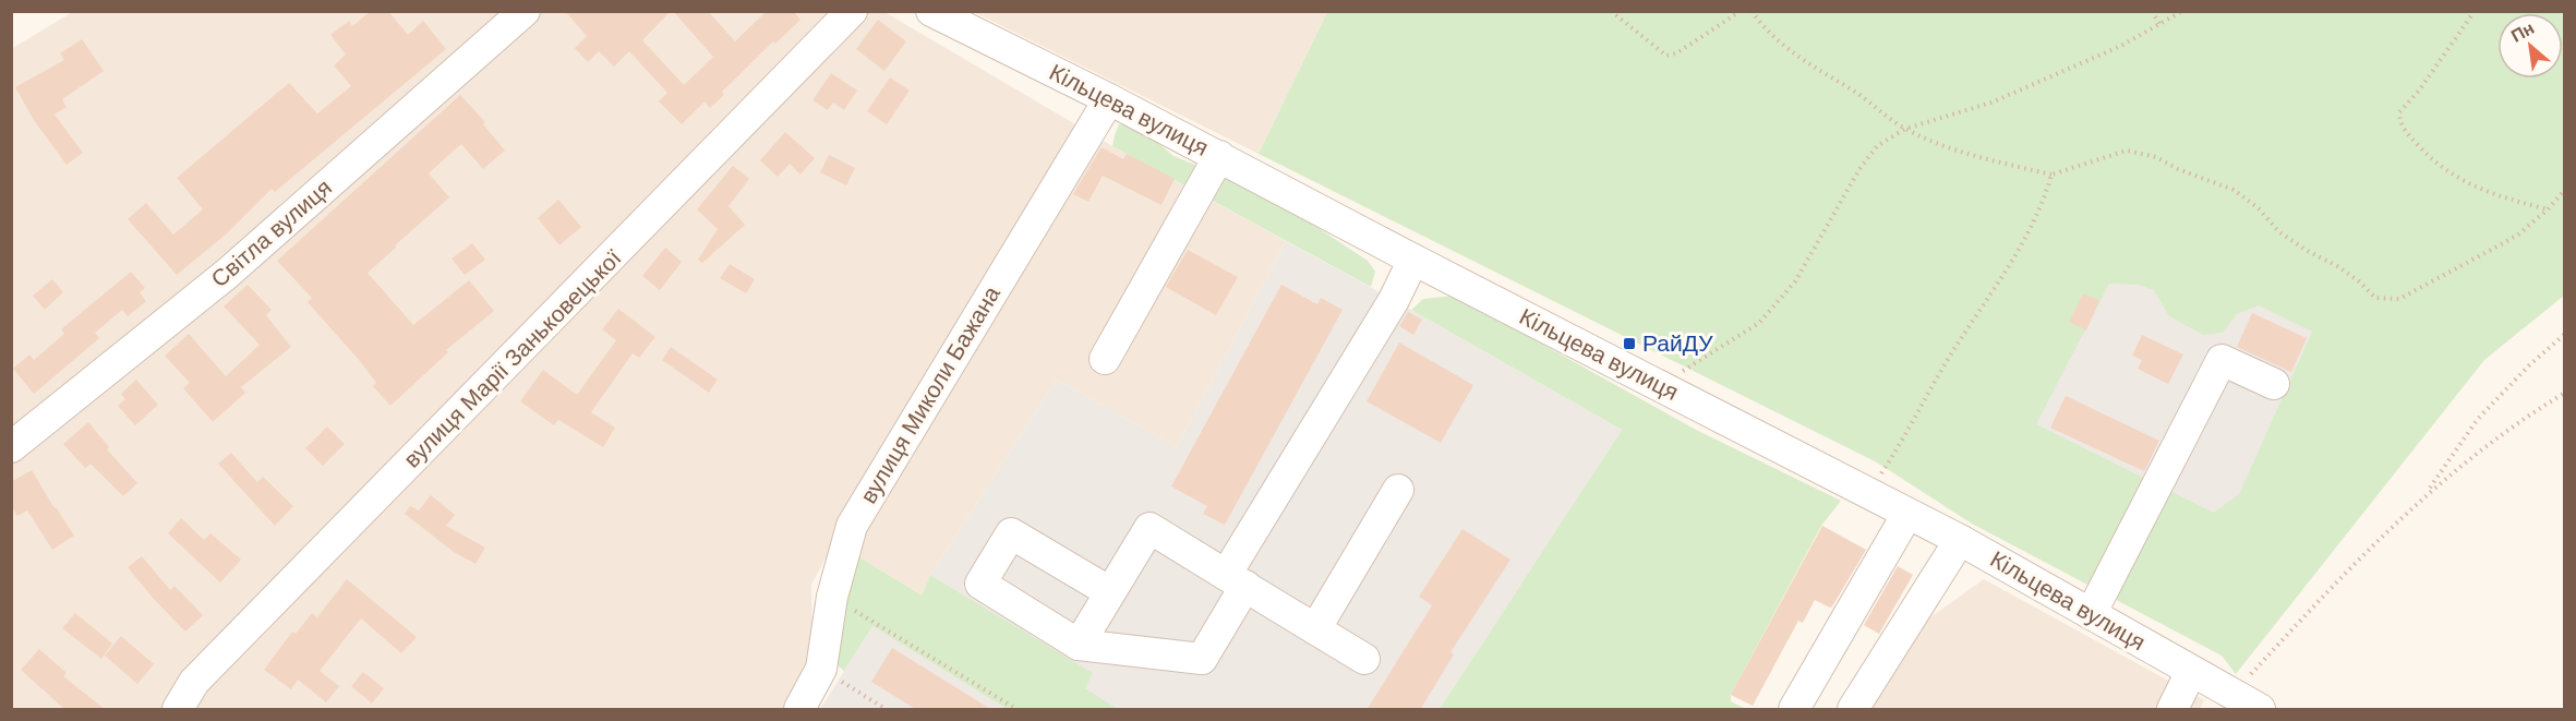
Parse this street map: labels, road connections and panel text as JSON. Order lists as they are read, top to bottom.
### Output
{
  "streets": {
    "street": [
      "Кільцева вулиця",
      "Світла вулиця",
      "вулиця Марії Заньковецької",
      "вулиця Миколи Бажана"
    ]
  },
  "crossings": [
    ["Кільцева вулиця", "вулиця Миколи Бажана"]
  ],
  "places": {
    "transit": ["РайДУ"]
  },
  "north": "top left"
}
